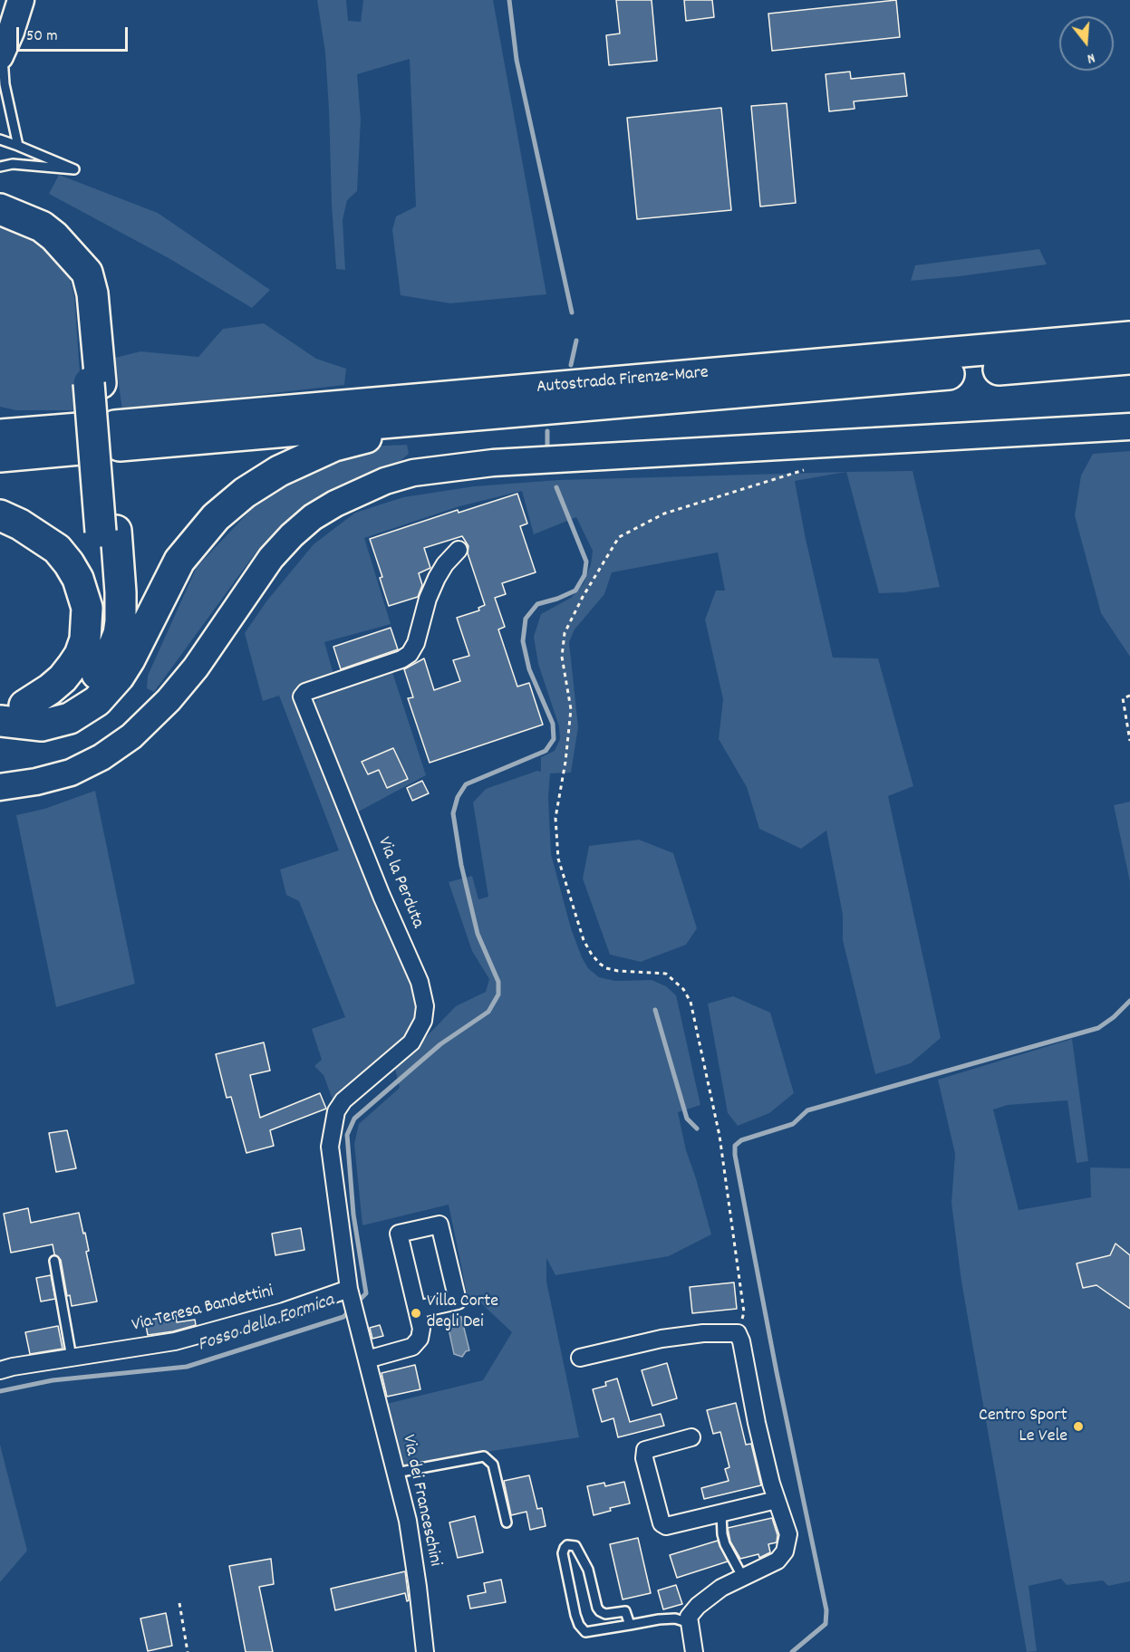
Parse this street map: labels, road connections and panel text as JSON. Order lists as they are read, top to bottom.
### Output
{
  "streets": {
    "highway": ["Autostrada Firenze-Mare"],
    "street": ["Via la Perduta", "Via Teresa Bandettini", "Via dei Franceschini"]
  },
  "crossings": [
    ["Via la Perduta", "Via Teresa Bandettini"],
    ["Via la Perduta", "Via dei Franceschini"],
    ["Via Teresa Bandettini", "Via dei Franceschini"]
  ],
  "water": ["Fosso della Formica"],
  "places": ["Villa Corte degli Dei", "Centro Sport Le Vele"],
  "scale_bar": "50 m",
  "north": "bottom"
}
